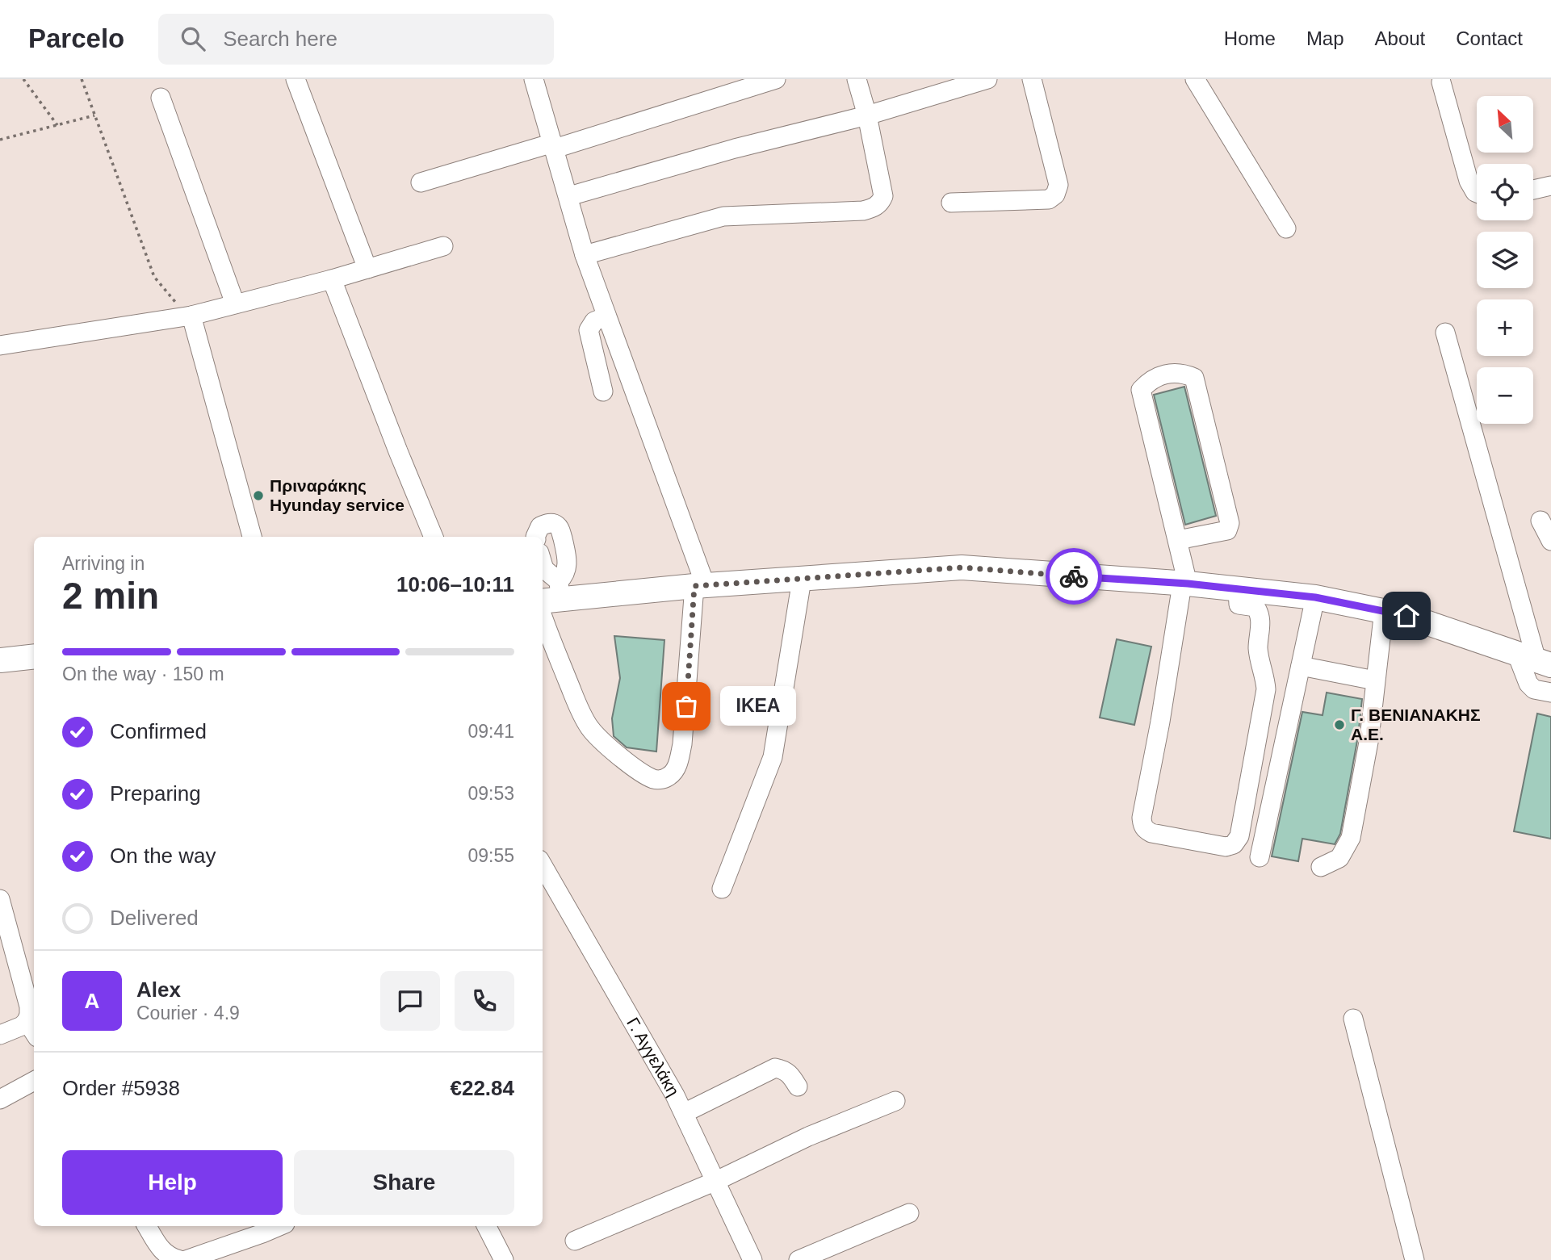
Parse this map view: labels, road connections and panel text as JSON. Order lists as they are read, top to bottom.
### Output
{
  "streets": {
    "street": ["Γ. Αγγελάκη"]
  },
  "places": ["Πριναράκης Hyunday service", "IKEA", "Γ. ΒΕΝΙΑΝΑΚΗΣ A.E."],
  "north": "top left",
  "page": {
    "header": "Parcelo",
    "search": "Search here",
    "nav": [
      "Home",
      "Map",
      "About",
      "Contact"
    ],
    "map_buttons": ["+", "−"],
    "heading": ["2 min", "Arriving in", "10:06–10:11"],
    "panel": [
      "Alex",
      "Courier · 4.9",
      "Order #5938",
      "€22.84"
    ],
    "bar": "On the way · 150 m",
    "bubble": "IKEA",
    "list": [
      ["Confirmed", "09:41"],
      ["Preparing", "09:53"],
      ["On the way", "09:55"],
      "Delivered"
    ],
    "round": "A",
    "buttons": ["Help", "Share"]
  }
}
